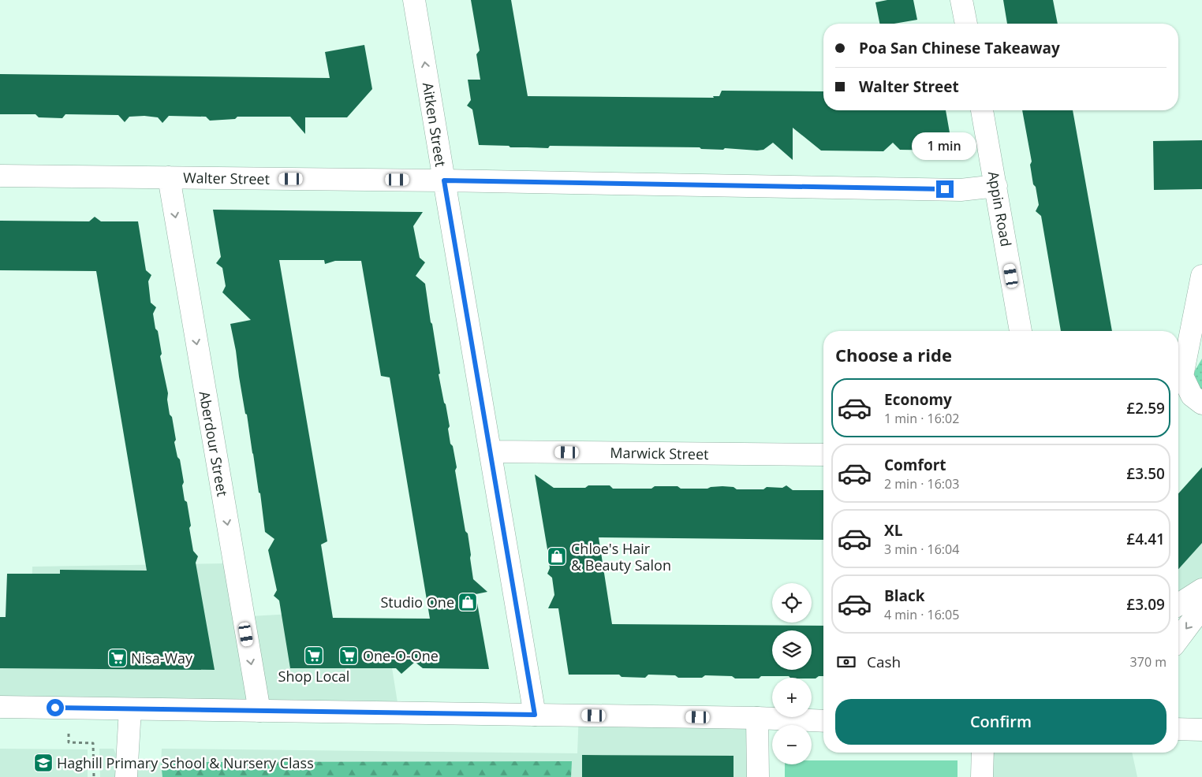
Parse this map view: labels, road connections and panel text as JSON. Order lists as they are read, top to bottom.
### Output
{
  "streets": {
    "street": [
      "Aitken Street",
      "Walter Street",
      "Appin Road",
      "Aberdour Street",
      "Marwick Street"
    ]
  },
  "crossings": [
    ["Aitken Street", "Walter Street"],
    ["Aitken Street", "Marwick Street"],
    ["Walter Street", "Appin Road"],
    ["Walter Street", "Aberdour Street"]
  ],
  "one_way": ["Aberdour Street"],
  "places": {
    "shop": ["Chloe's Hair & Beauty Salon", "Studio One"],
    "supermarket": ["Shop Local", "One-O-One", "Nisa-Way"],
    "school or university": ["Haghill Primary School & Nursery Class"]
  },
  "page": {
    "banner": ["Poa San Chinese Takeaway", "Walter Street"],
    "bubble": "1 min",
    "heading": "Choose a ride",
    "list": [
      {
        "name": "Economy",
        "note": "1 min · 16:02",
        "value": "£2.59"
      },
      {
        "name": "Comfort",
        "note": "2 min · 16:03",
        "value": "£3.50"
      },
      {
        "name": "XL",
        "note": "3 min · 16:04",
        "value": "£4.41"
      },
      {
        "name": "Black",
        "note": "4 min · 16:05",
        "value": "£3.09"
      }
    ],
    "map_buttons": ["+", "−"],
    "pay": ["Cash", "370 m"],
    "buttons": "Confirm"
  }
}
